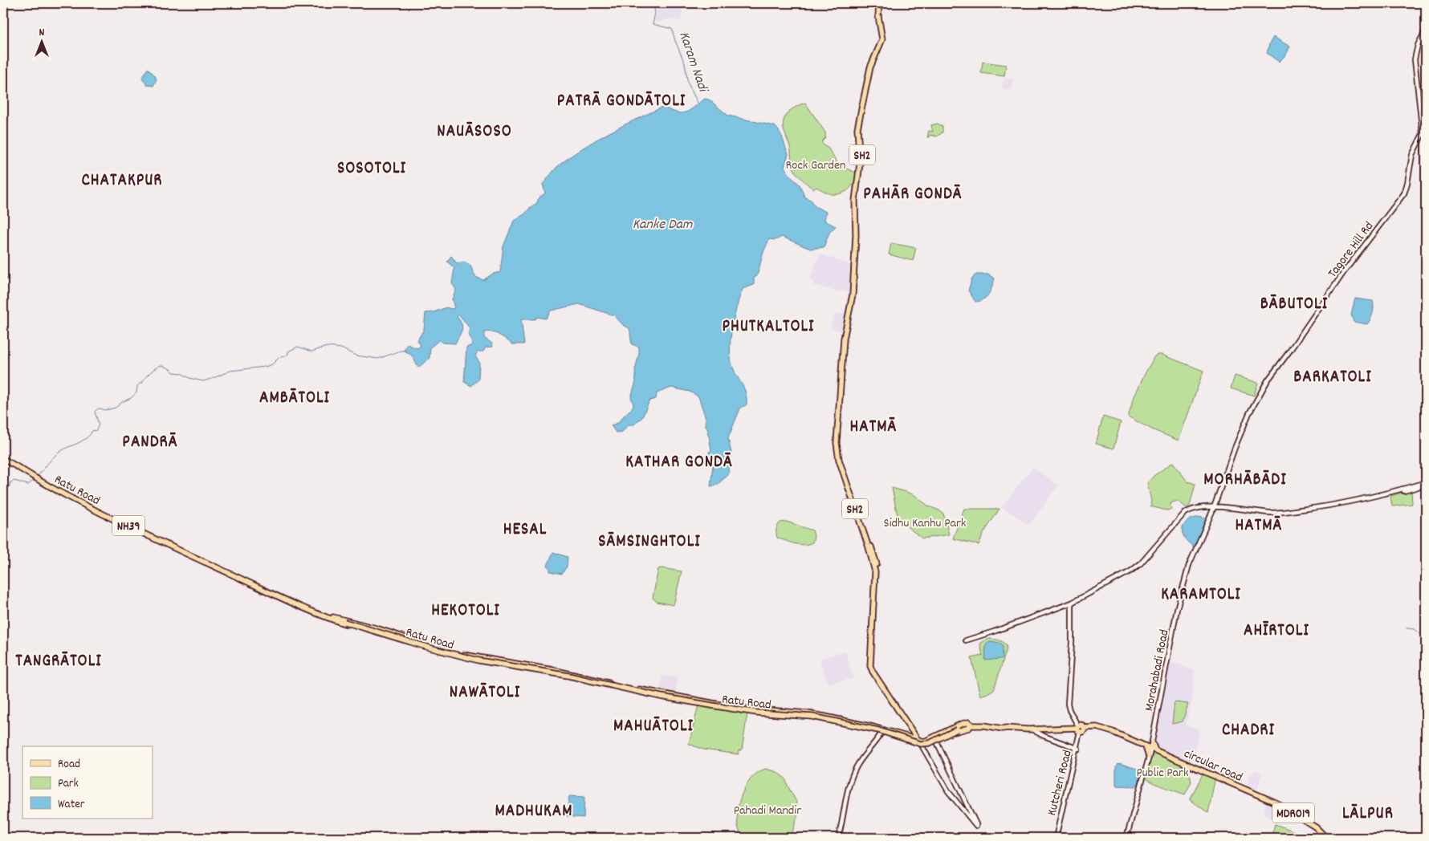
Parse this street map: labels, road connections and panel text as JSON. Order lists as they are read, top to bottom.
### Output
{
  "streets": {
    "main road": [
      "SH2",
      "Tagore Hill Rd",
      "Ratu Road",
      "NH39",
      "Morahabadi Road",
      "circular road",
      "Kutcheri Road",
      "MDR019"
    ]
  },
  "crossings": [
    ["SH2", "Ratu Road"],
    ["Tagore Hill Rd", "Morahabadi Road"],
    ["Morahabadi Road", "circular road"],
    ["circular road", "Kutcheri Road"]
  ],
  "districts": [
    "PATRĀ GONDĀTOLI",
    "NAUĀSOSO",
    "SOSOTOLI",
    "CHATAKPUR",
    "PAHĀR GONDĀ",
    "BĀBUTOLI",
    "PHUTKALTOLI",
    "BARKATOLI",
    "AMBĀTOLI",
    "HATMĀ",
    "PANDRĀ",
    "KATHAR GONDĀ",
    "MORHĀBĀDI",
    "HATMĀ",
    "HESAL",
    "SĀMSINGHTOLI",
    "KARAMTOLI",
    "HEKOTOLI",
    "AHĪRTOLI",
    "TANGRĀTOLI",
    "NAWĀTOLI",
    "MAHUĀTOLI",
    "CHADRI",
    "MADHUKAM",
    "LĀLPUR"
  ],
  "water": ["Karam Nadi", "Kanke Dam"],
  "parks": [
    "Rock Garden",
    "Sidhu Kanhu Park",
    "Public Park",
    "Pahadi Mandir"
  ],
  "legend": ["Road", "Park", "Water"],
  "north": "top"
}
